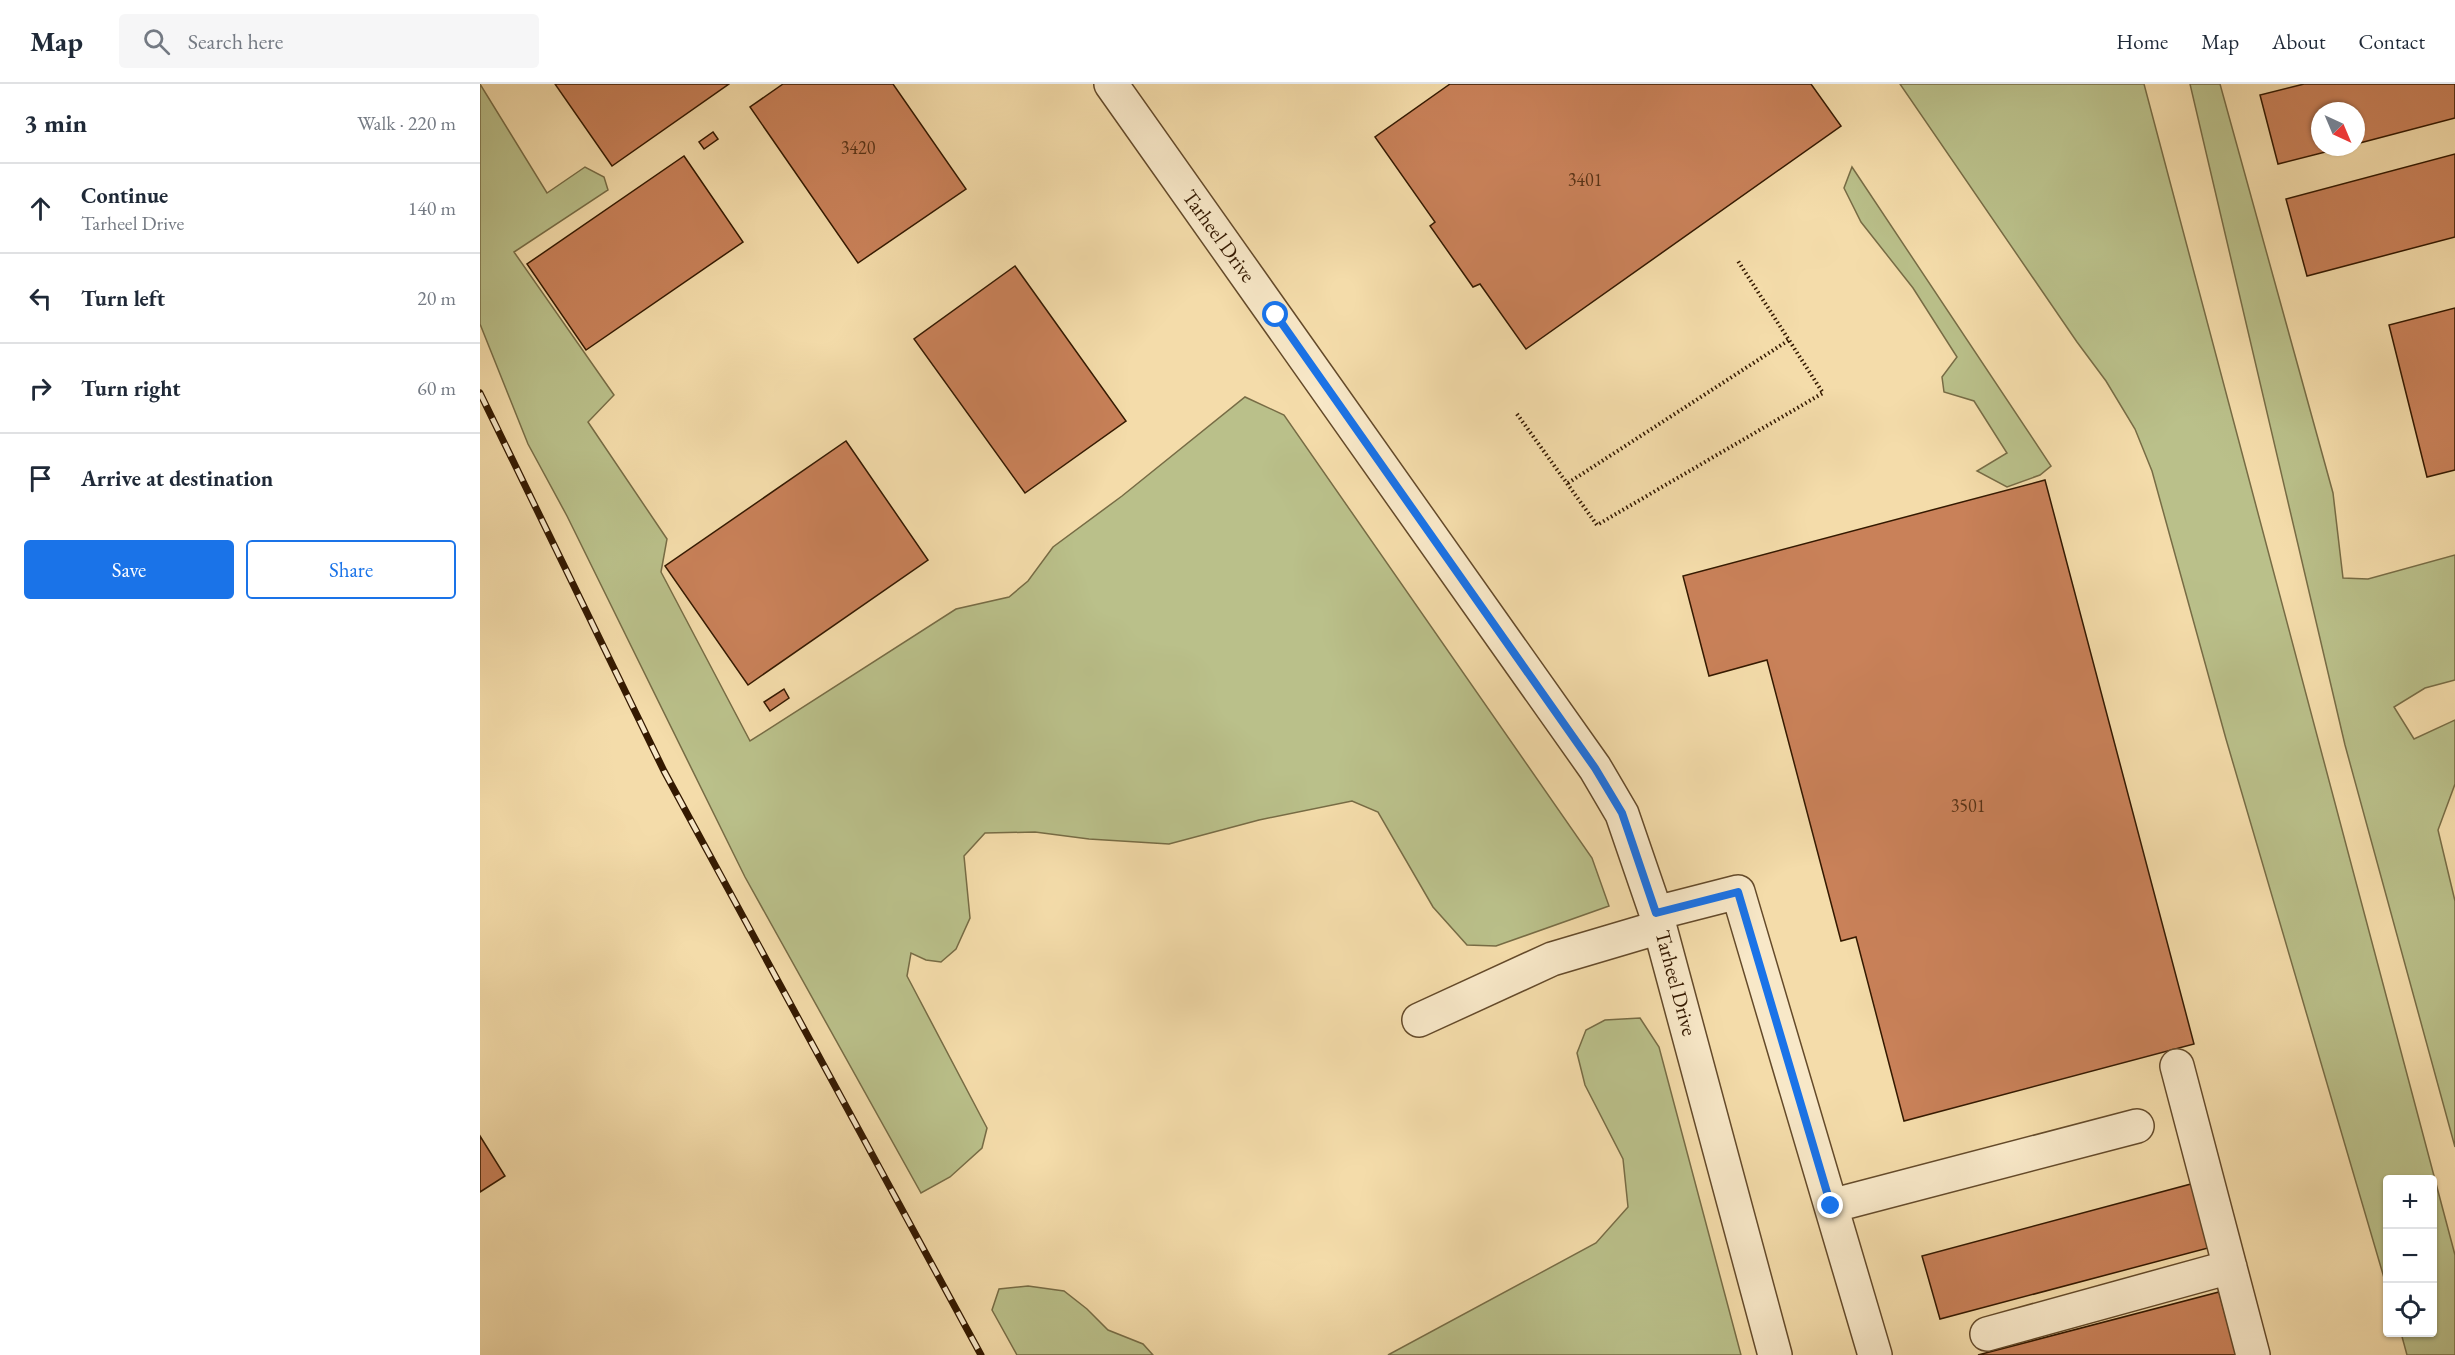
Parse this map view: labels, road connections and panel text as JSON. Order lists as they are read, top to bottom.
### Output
{
  "streets": {
    "street": ["Tarheel Drive"]
  },
  "house_numbers": ["3420", "3401", "3501"],
  "north": "bottom right",
  "page": {
    "header": "Map",
    "search": "Search here",
    "nav": [
      "Home",
      "Map",
      "About",
      "Contact"
    ],
    "heading": ["3 min", "Walk · 220 m"],
    "list": [
      ["Continue", "Tarheel Drive", "140 m"],
      ["Turn left", "20 m"],
      ["Turn right", "60 m"],
      "Arrive at destination"
    ],
    "buttons": ["Save", "Share"],
    "map_buttons": ["+", "−"]
  }
}
